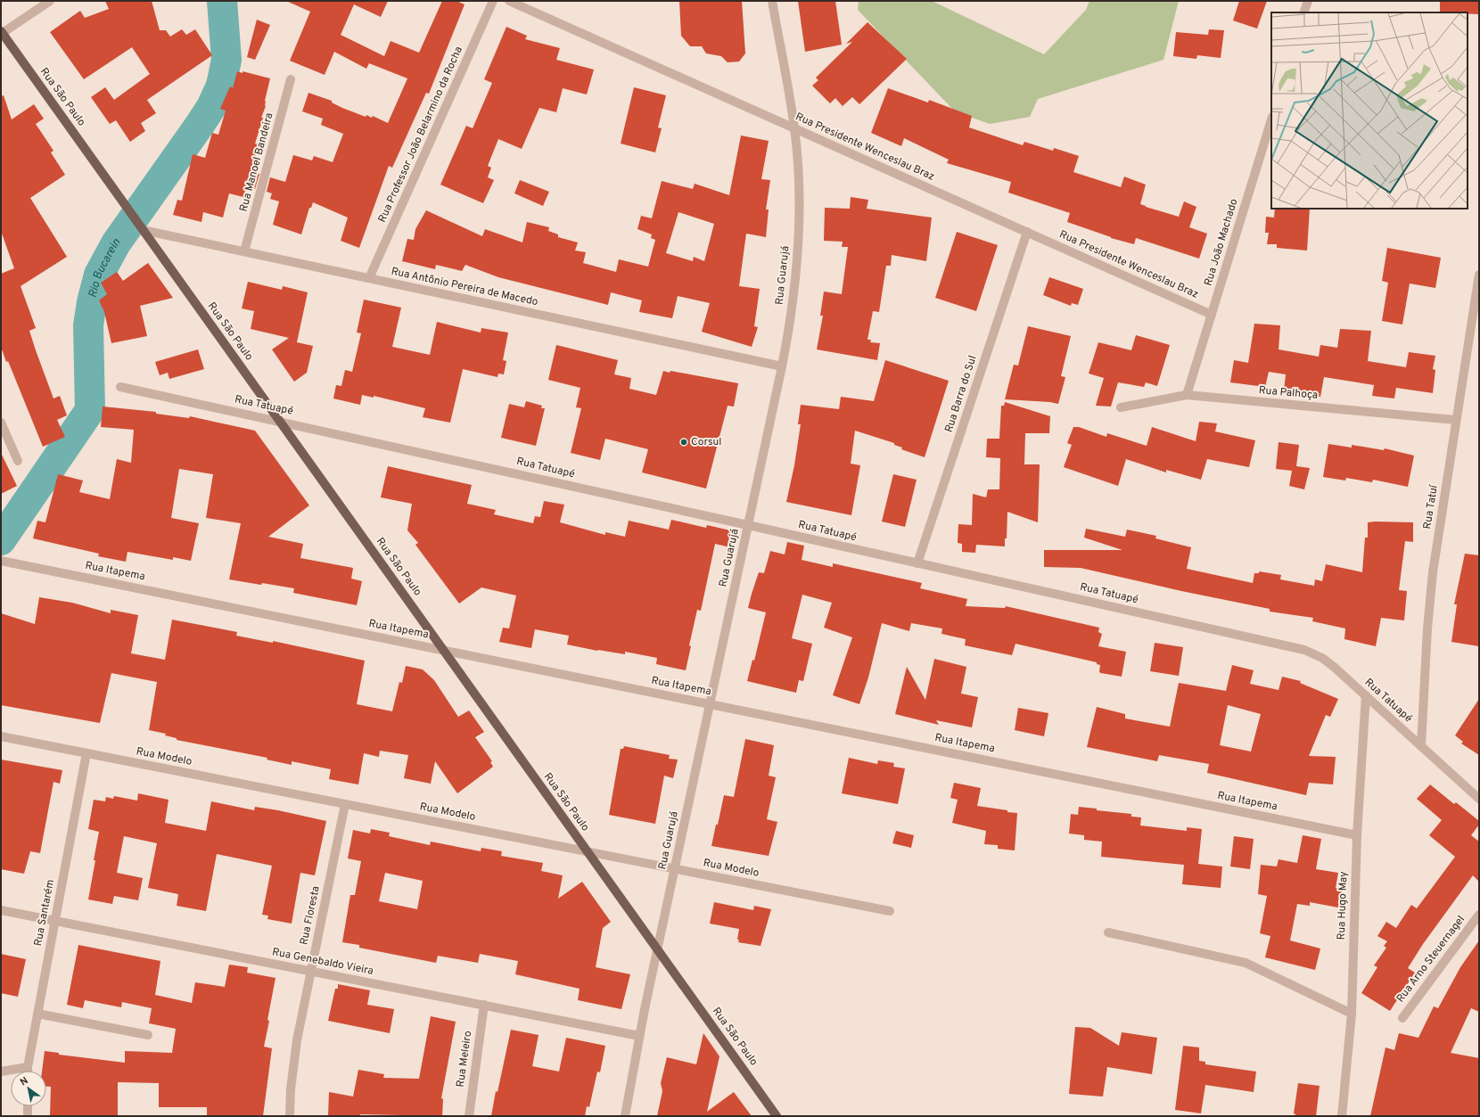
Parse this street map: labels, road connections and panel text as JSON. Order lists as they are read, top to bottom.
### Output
{
  "streets": {
    "main road": ["Rua São Paulo"],
    "street": [
      "Rua Professor João Belarmino da Rocha",
      "Rua Presidente Wenceslau Braz",
      "Rua Manoel Bandeira",
      "Rua João Machado",
      "Rua Guarujá",
      "Rua Antônio Pereira de Macedo",
      "Rua Palhoça",
      "Rua Barra do Sul",
      "Rua Tatuapé",
      "Rua Tatuí",
      "Rua Itapema",
      "Rua Modelo",
      "Rua Hugo May",
      "Rua Santarém",
      "Rua Floresta",
      "Rua Arno Steuernagel",
      "Rua Genebaldo Vieira",
      "Rua Meleiro"
    ]
  },
  "crossings": [
    ["Rua São Paulo", "Rua Guarujá"],
    ["Rua São Paulo", "Rua Antônio Pereira de Macedo"],
    ["Rua São Paulo", "Rua Tatuapé"],
    ["Rua São Paulo", "Rua Itapema"],
    ["Rua São Paulo", "Rua Modelo"],
    ["Rua Professor João Belarmino da Rocha", "Rua Antônio Pereira de Macedo"],
    ["Rua Presidente Wenceslau Braz", "Rua João Machado"],
    ["Rua Presidente Wenceslau Braz", "Rua Guarujá"],
    ["Rua Presidente Wenceslau Braz", "Rua Barra do Sul"],
    ["Rua Manoel Bandeira", "Rua Antônio Pereira de Macedo"],
    ["Rua João Machado", "Rua Palhoça"],
    ["Rua Guarujá", "Rua Antônio Pereira de Macedo"],
    ["Rua Guarujá", "Rua Tatuapé"],
    ["Rua Guarujá", "Rua Itapema"],
    ["Rua Guarujá", "Rua Modelo"],
    ["Rua Guarujá", "Rua Genebaldo Vieira"],
    ["Rua Palhoça", "Rua Tatuí"],
    ["Rua Barra do Sul", "Rua Tatuapé"],
    ["Rua Tatuapé", "Rua Tatuí"],
    ["Rua Tatuapé", "Rua Hugo May"],
    ["Rua Itapema", "Rua Hugo May"],
    ["Rua Modelo", "Rua Santarém"],
    ["Rua Modelo", "Rua Floresta"],
    ["Rua Santarém", "Rua Genebaldo Vieira"],
    ["Rua Floresta", "Rua Genebaldo Vieira"],
    ["Rua Genebaldo Vieira", "Rua Meleiro"]
  ],
  "water": ["Rio Bucarein"],
  "places": ["Corsul"],
  "north": "top left"
}
